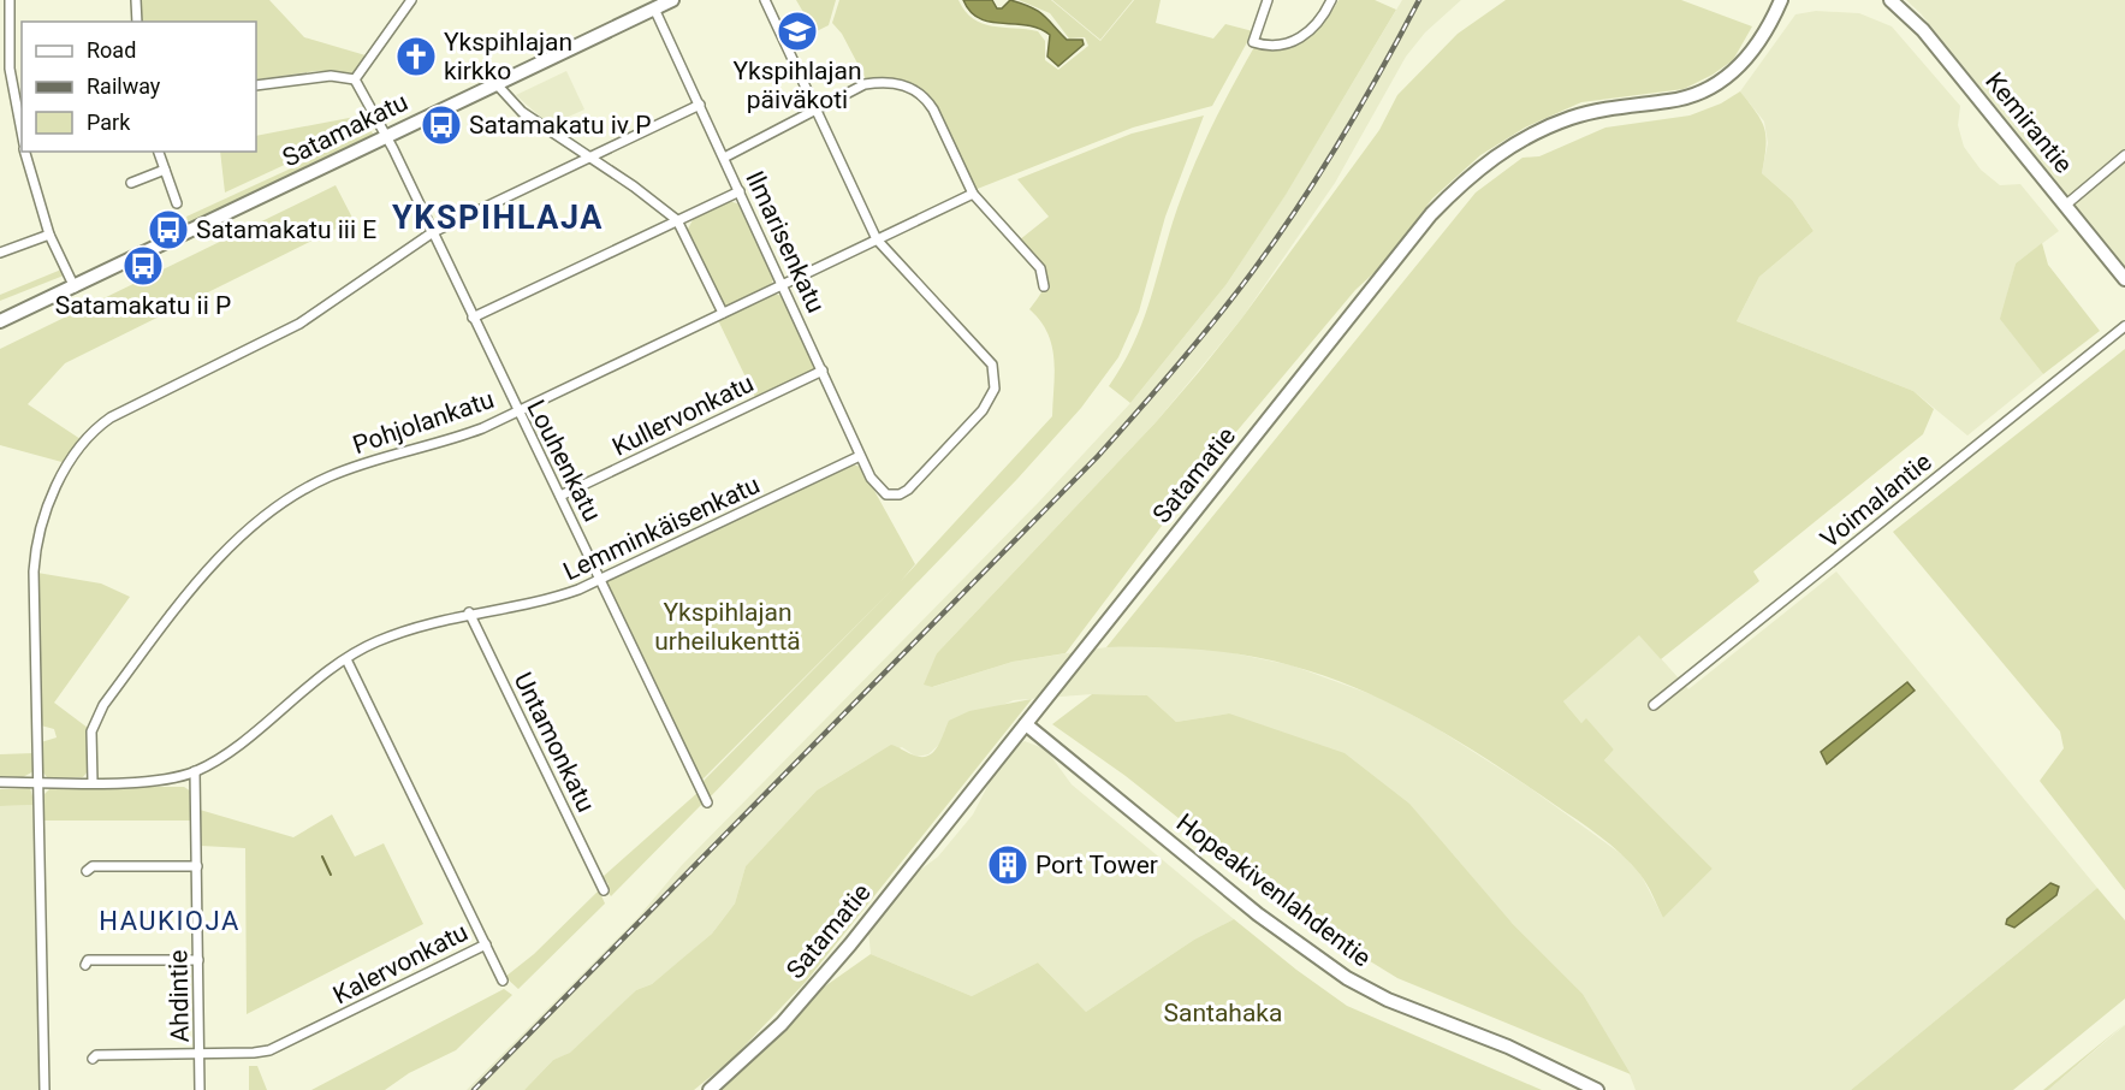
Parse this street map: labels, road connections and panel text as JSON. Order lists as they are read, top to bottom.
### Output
{
  "streets": {
    "street": [
      "Kemirantie",
      "Satamakatu",
      "Ilmarisenkatu",
      "Kullervonkatu",
      "Pohjolankatu",
      "Louhenkatu",
      "Satamatie",
      "Voimalantie",
      "Lemminkäisenkatu",
      "Untamonkatu",
      "Hopeakivenlahdentie",
      "Kalervonkatu",
      "Ahdintie"
    ]
  },
  "crossings": [
    ["Satamakatu", "Ilmarisenkatu"],
    ["Satamakatu", "Louhenkatu"],
    ["Ilmarisenkatu", "Kullervonkatu"],
    ["Ilmarisenkatu", "Pohjolankatu"],
    ["Ilmarisenkatu", "Lemminkäisenkatu"],
    ["Kullervonkatu", "Louhenkatu"],
    ["Pohjolankatu", "Louhenkatu"],
    ["Pohjolankatu", "Lemminkäisenkatu"],
    ["Louhenkatu", "Lemminkäisenkatu"],
    ["Satamatie", "Hopeakivenlahdentie"],
    ["Lemminkäisenkatu", "Untamonkatu"],
    ["Lemminkäisenkatu", "Kalervonkatu"],
    ["Lemminkäisenkatu", "Ahdintie"],
    ["Kalervonkatu", "Ahdintie"]
  ],
  "districts": ["YKSPIHLAJA", "HAUKIOJA"],
  "parks": ["Ykspihlajan urheilukenttä", "Santahaka"],
  "places": {
    "school or university": ["Ykspihlajan päiväkoti"],
    "church": ["Ykspihlajan kirkko"],
    "bus stop": ["Satamakatu iv P", "Satamakatu iii E", "Satamakatu ii P"],
    "building": ["Port Tower"]
  },
  "legend": ["Road", "Railway", "Park"]
}
